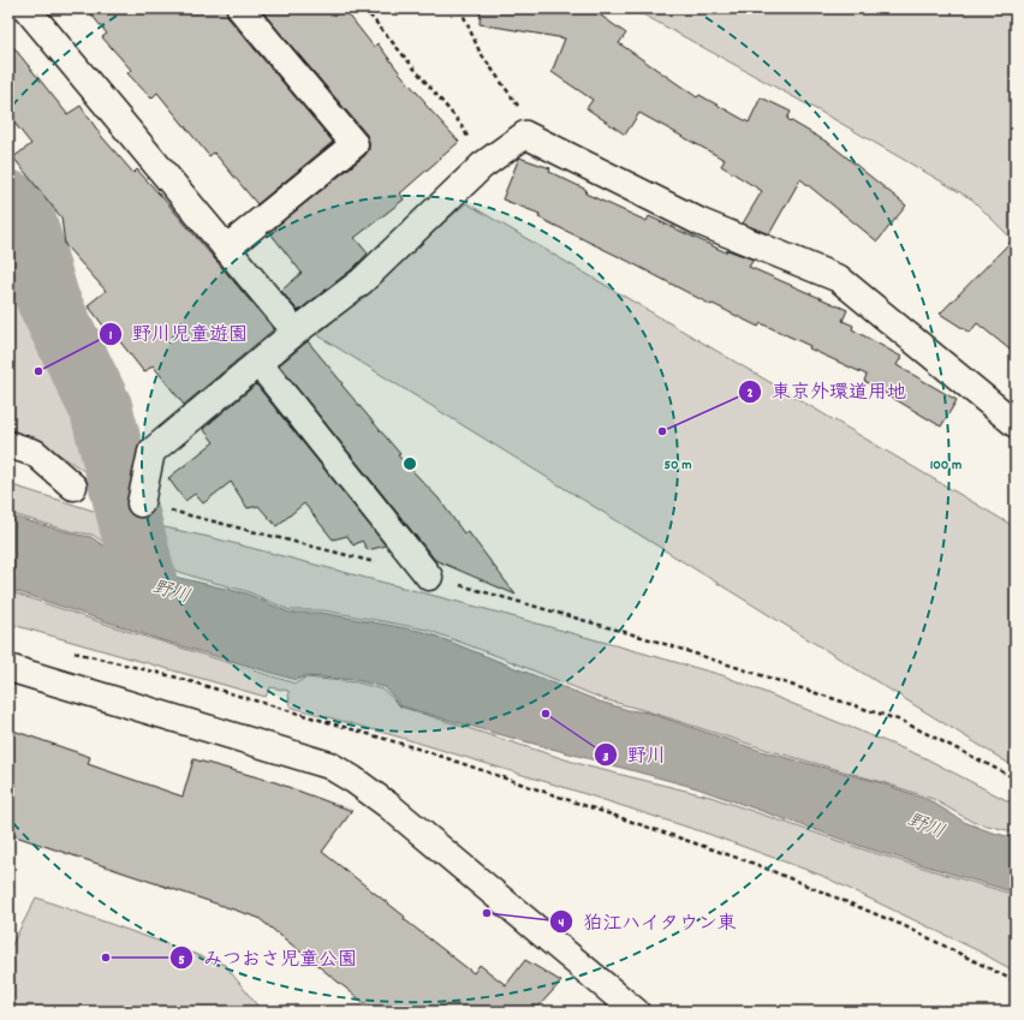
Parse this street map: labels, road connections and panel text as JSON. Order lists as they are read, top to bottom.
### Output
{
  "water": ["野川"],
  "places": [
    "野川児童遊園",
    "東京外環道用地",
    "野川",
    "狛江ハイタウン東",
    "みつおさ児童公園"
  ],
  "rings": ["50 m", "100 m"]
}
